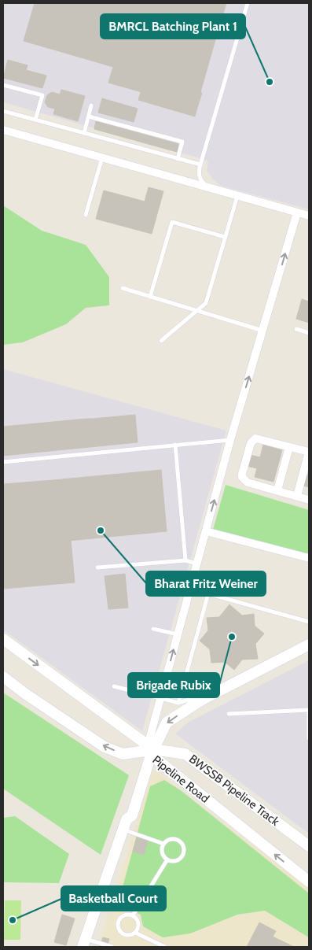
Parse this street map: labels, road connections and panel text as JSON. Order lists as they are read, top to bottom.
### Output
{
  "streets": {
    "main road": ["Pipeline Road", "BWSSB Pipeline Track"]
  },
  "crossings": [
    ["Pipeline Road", "BWSSB Pipeline Track"]
  ],
  "places": [
    "BMRCL Batching Plant 1",
    "Bharat Fritz Weiner",
    "Brigade Rubix",
    "Basketball Court"
  ]
}
